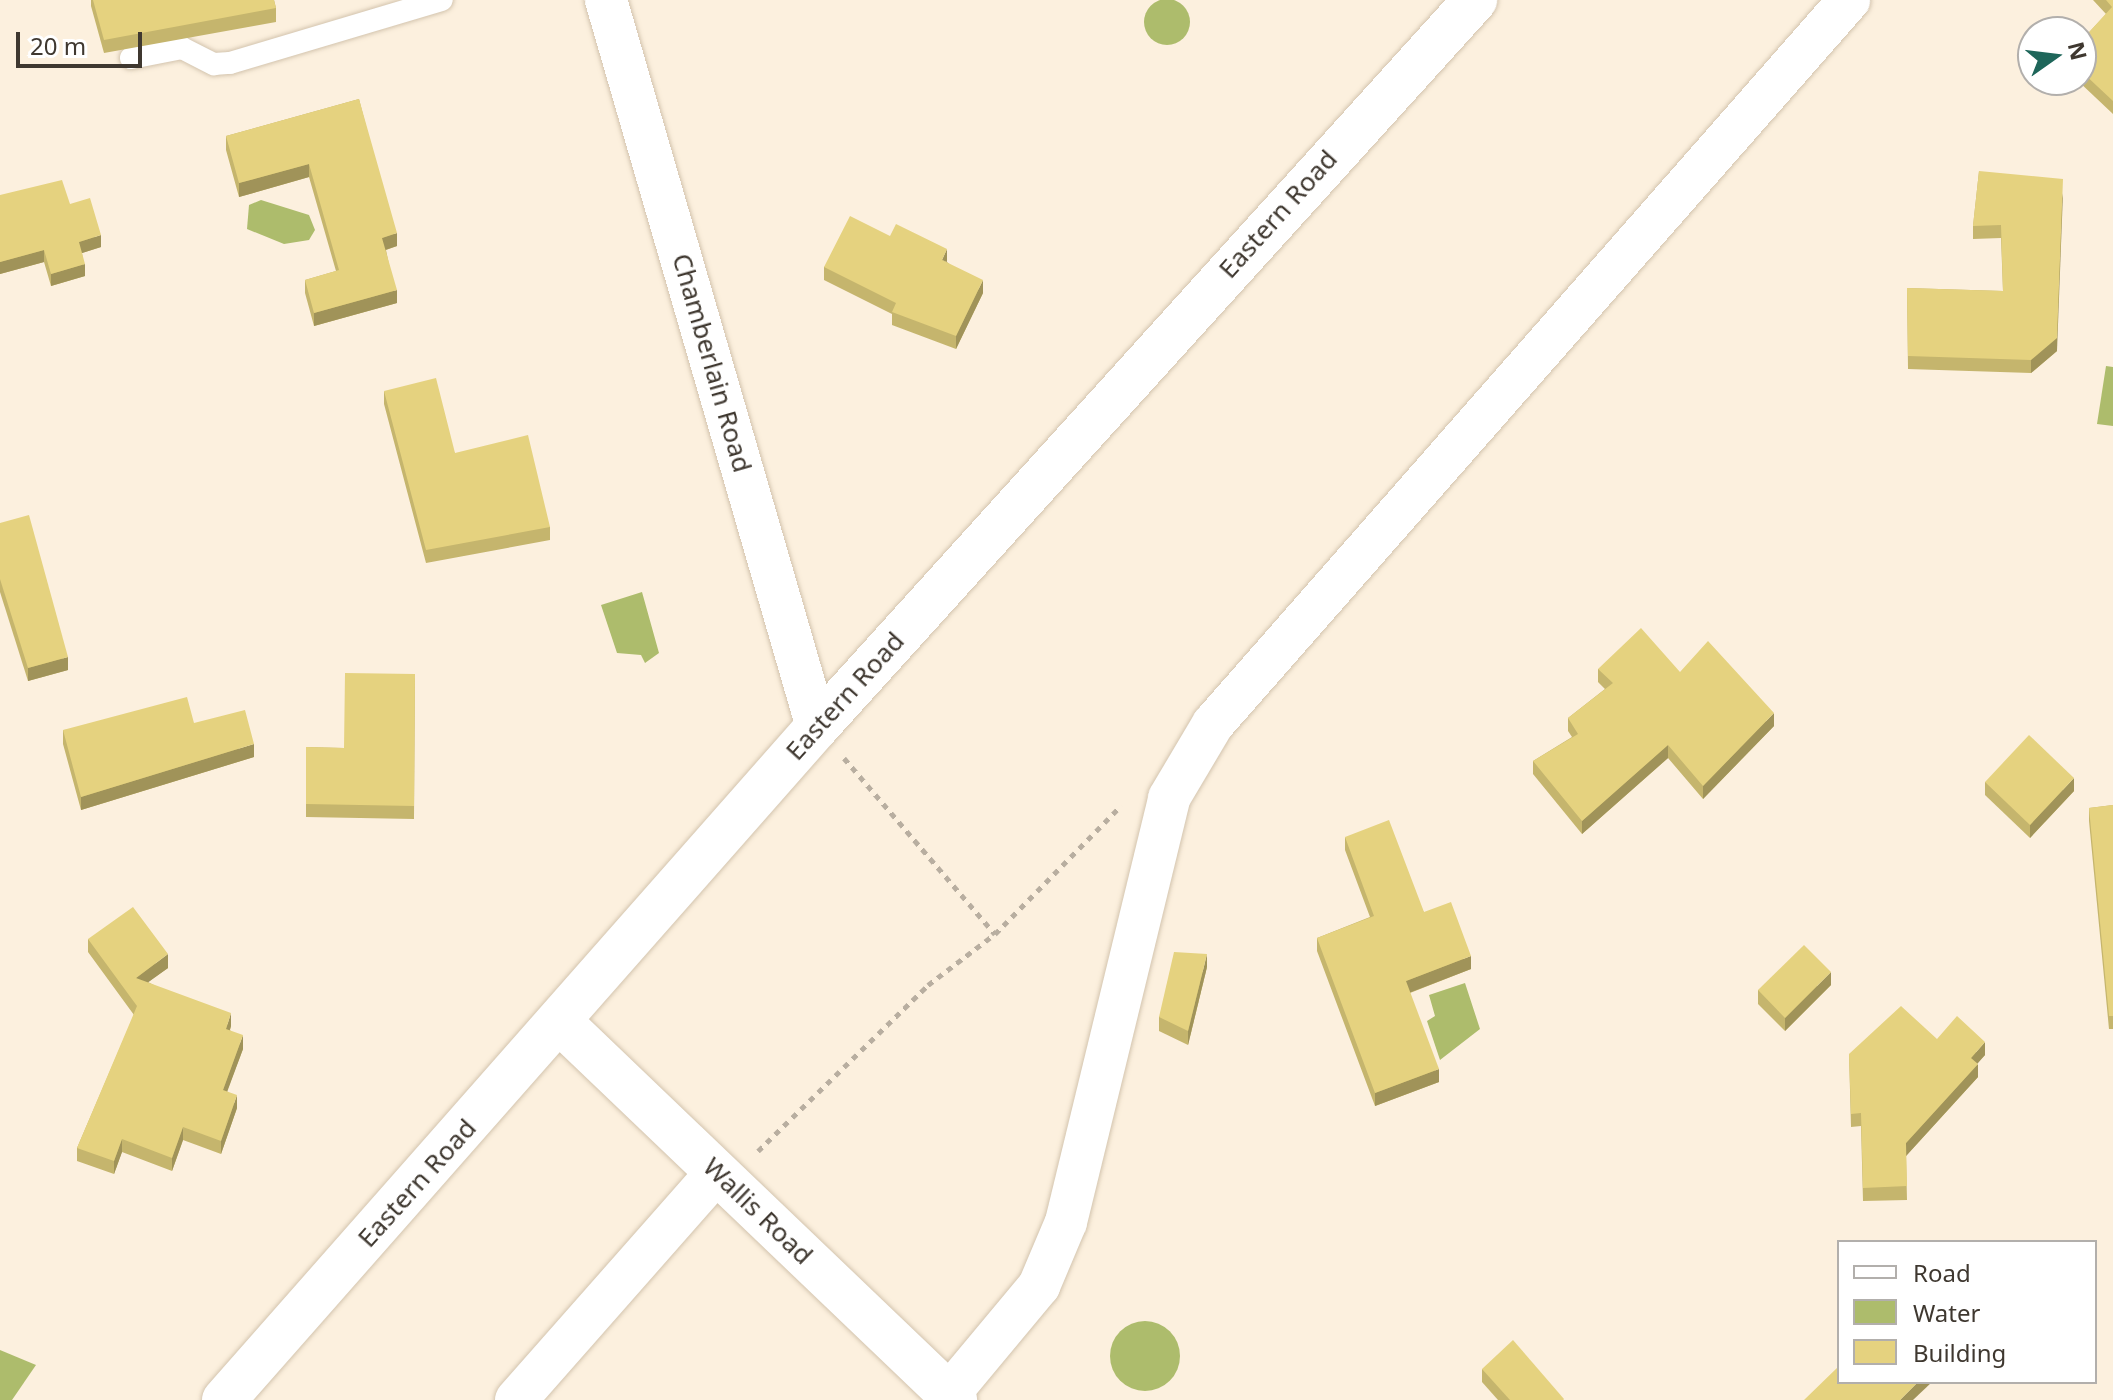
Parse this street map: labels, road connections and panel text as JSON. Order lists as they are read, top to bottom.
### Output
{
  "streets": {
    "main road": ["Eastern Road", "Wallis Road"],
    "street": ["Chamberlain Road"]
  },
  "crossings": [
    ["Eastern Road", "Chamberlain Road"],
    ["Eastern Road", "Wallis Road"]
  ],
  "legend": ["Road", "Water", "Building"],
  "scale_bar": "20 m",
  "north": "right"
}
